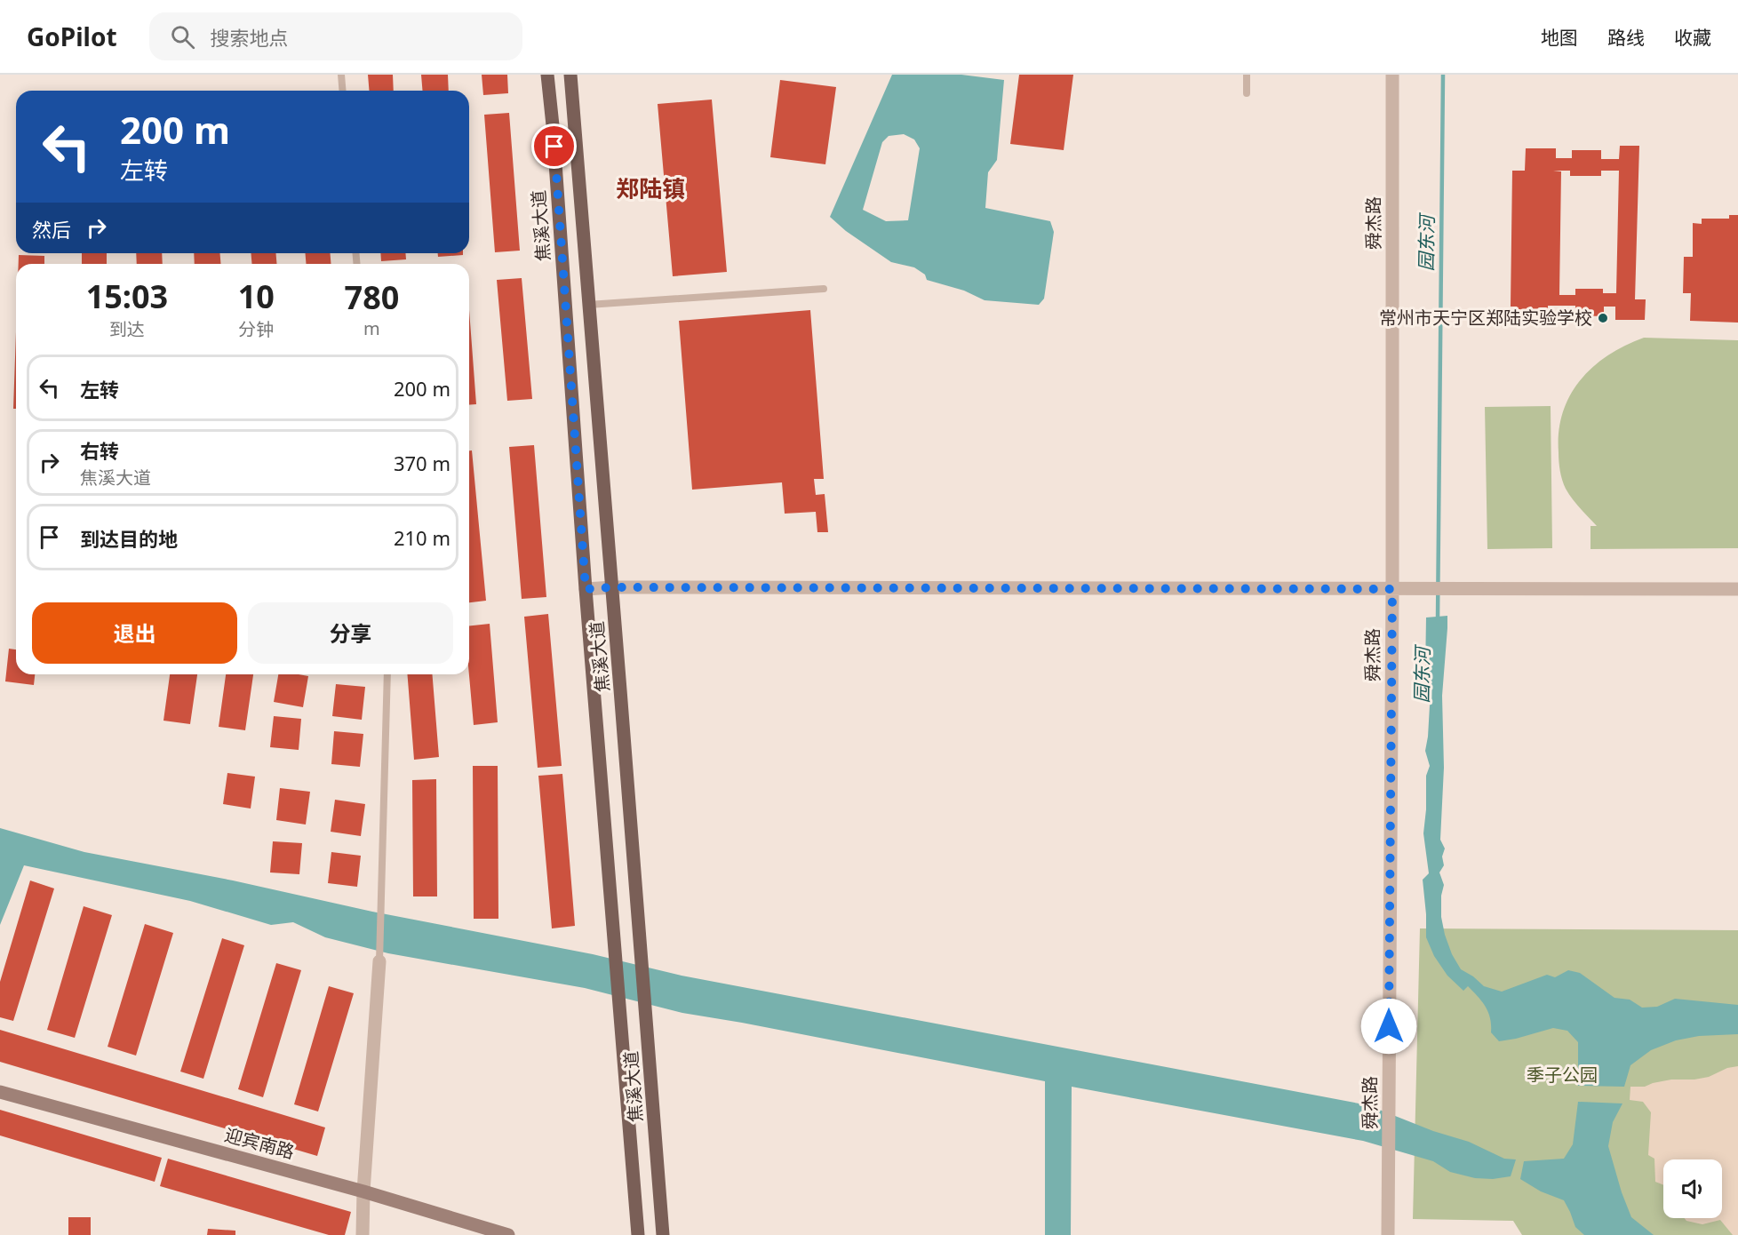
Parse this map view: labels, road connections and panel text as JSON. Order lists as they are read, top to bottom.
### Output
{
  "streets": {
    "main road": ["焦溪大道"],
    "street": ["舜杰路", "迎宾南路"]
  },
  "districts": ["郑陆镇"],
  "water": ["园东河"],
  "parks": ["季子公园"],
  "places": ["常州市天宁区郑陆实验学校"],
  "page": {
    "header": "GoPilot",
    "search": "搜索地点",
    "nav": ["地图", "路线", "收藏"],
    "turn": ["200 m", "左转"],
    "then": "然后",
    "eta": [
      "15:03",
      "到达",
      "10",
      "分钟",
      "780",
      "m"
    ],
    "list": [
      {
        "name": "左转",
        "value": "200 m"
      },
      {
        "name": "右转",
        "note": "焦溪大道",
        "value": "370 m"
      },
      {
        "name": "到达目的地",
        "value": "210 m"
      }
    ],
    "buttons": ["退出", "分享"]
  }
}
